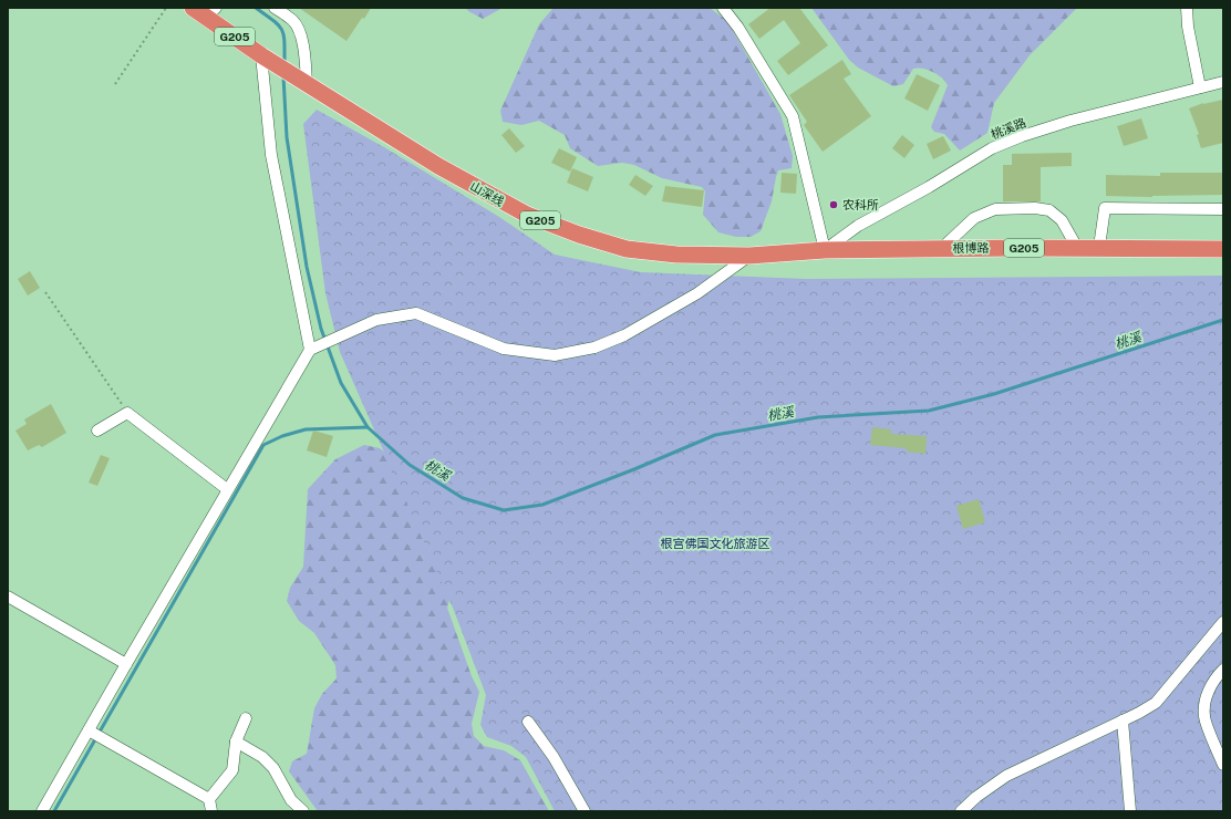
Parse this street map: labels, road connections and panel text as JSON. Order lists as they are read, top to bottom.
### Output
{
  "streets": {
    "highway": ["G205", "山深线", "根博路"],
    "street": ["桃溪路"]
  },
  "crossings": [
    ["桃溪路", "山深线"],
    ["桃溪路", "根博路"],
    ["山深线", "根博路"]
  ],
  "water": ["桃溪"],
  "parks": ["根宫佛国文化旅游区"],
  "places": ["农科所"]
}
